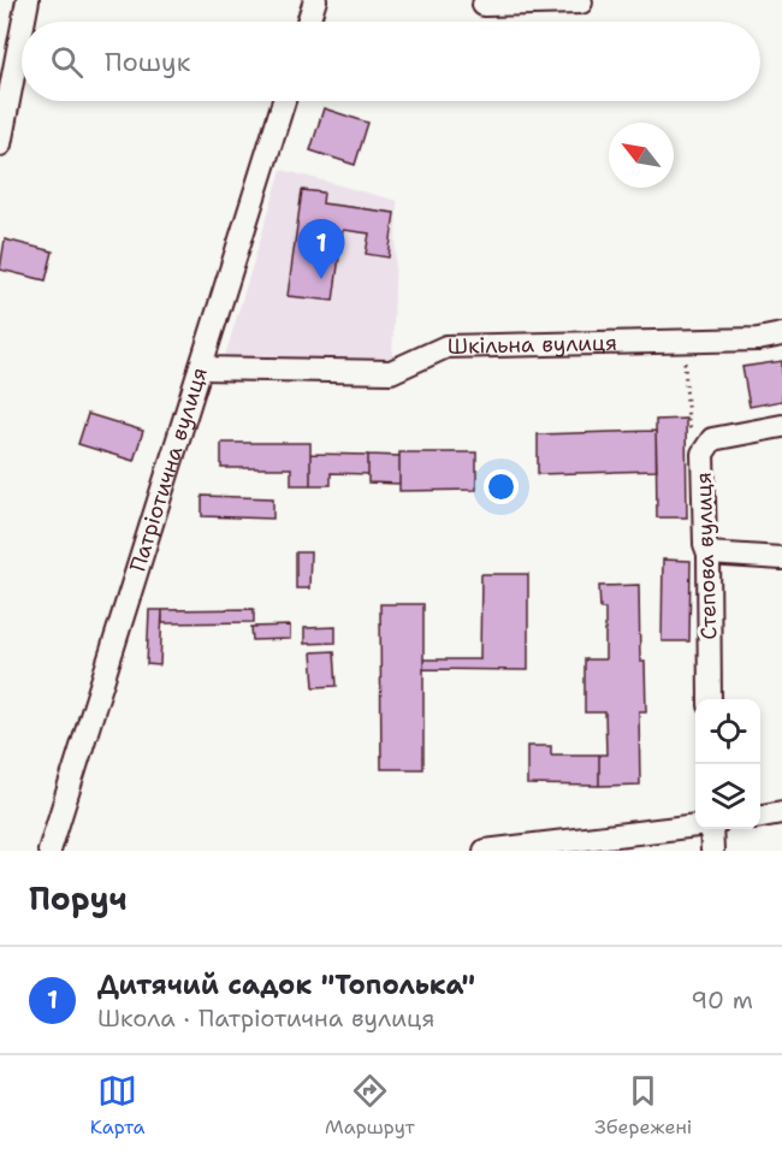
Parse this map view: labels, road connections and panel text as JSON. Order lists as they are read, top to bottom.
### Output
{
  "streets": {
    "street": ["Шкільна вулиця", "Патріотична вулиця", "Степова вулиця"]
  },
  "crossings": [
    ["Шкільна вулиця", "Патріотична вулиця"]
  ],
  "north": "top left",
  "page": {
    "search": "Пошук",
    "pins": "1",
    "heading": "Поруч",
    "list": [
      {
        "mark": "1",
        "name": "Дитячий садок \"Тополька\"",
        "note": "Школа · Патріотична вулиця",
        "value": "90 m"
      }
    ],
    "nav": ["Карта", "Маршрут", "Збережені"]
  }
}
